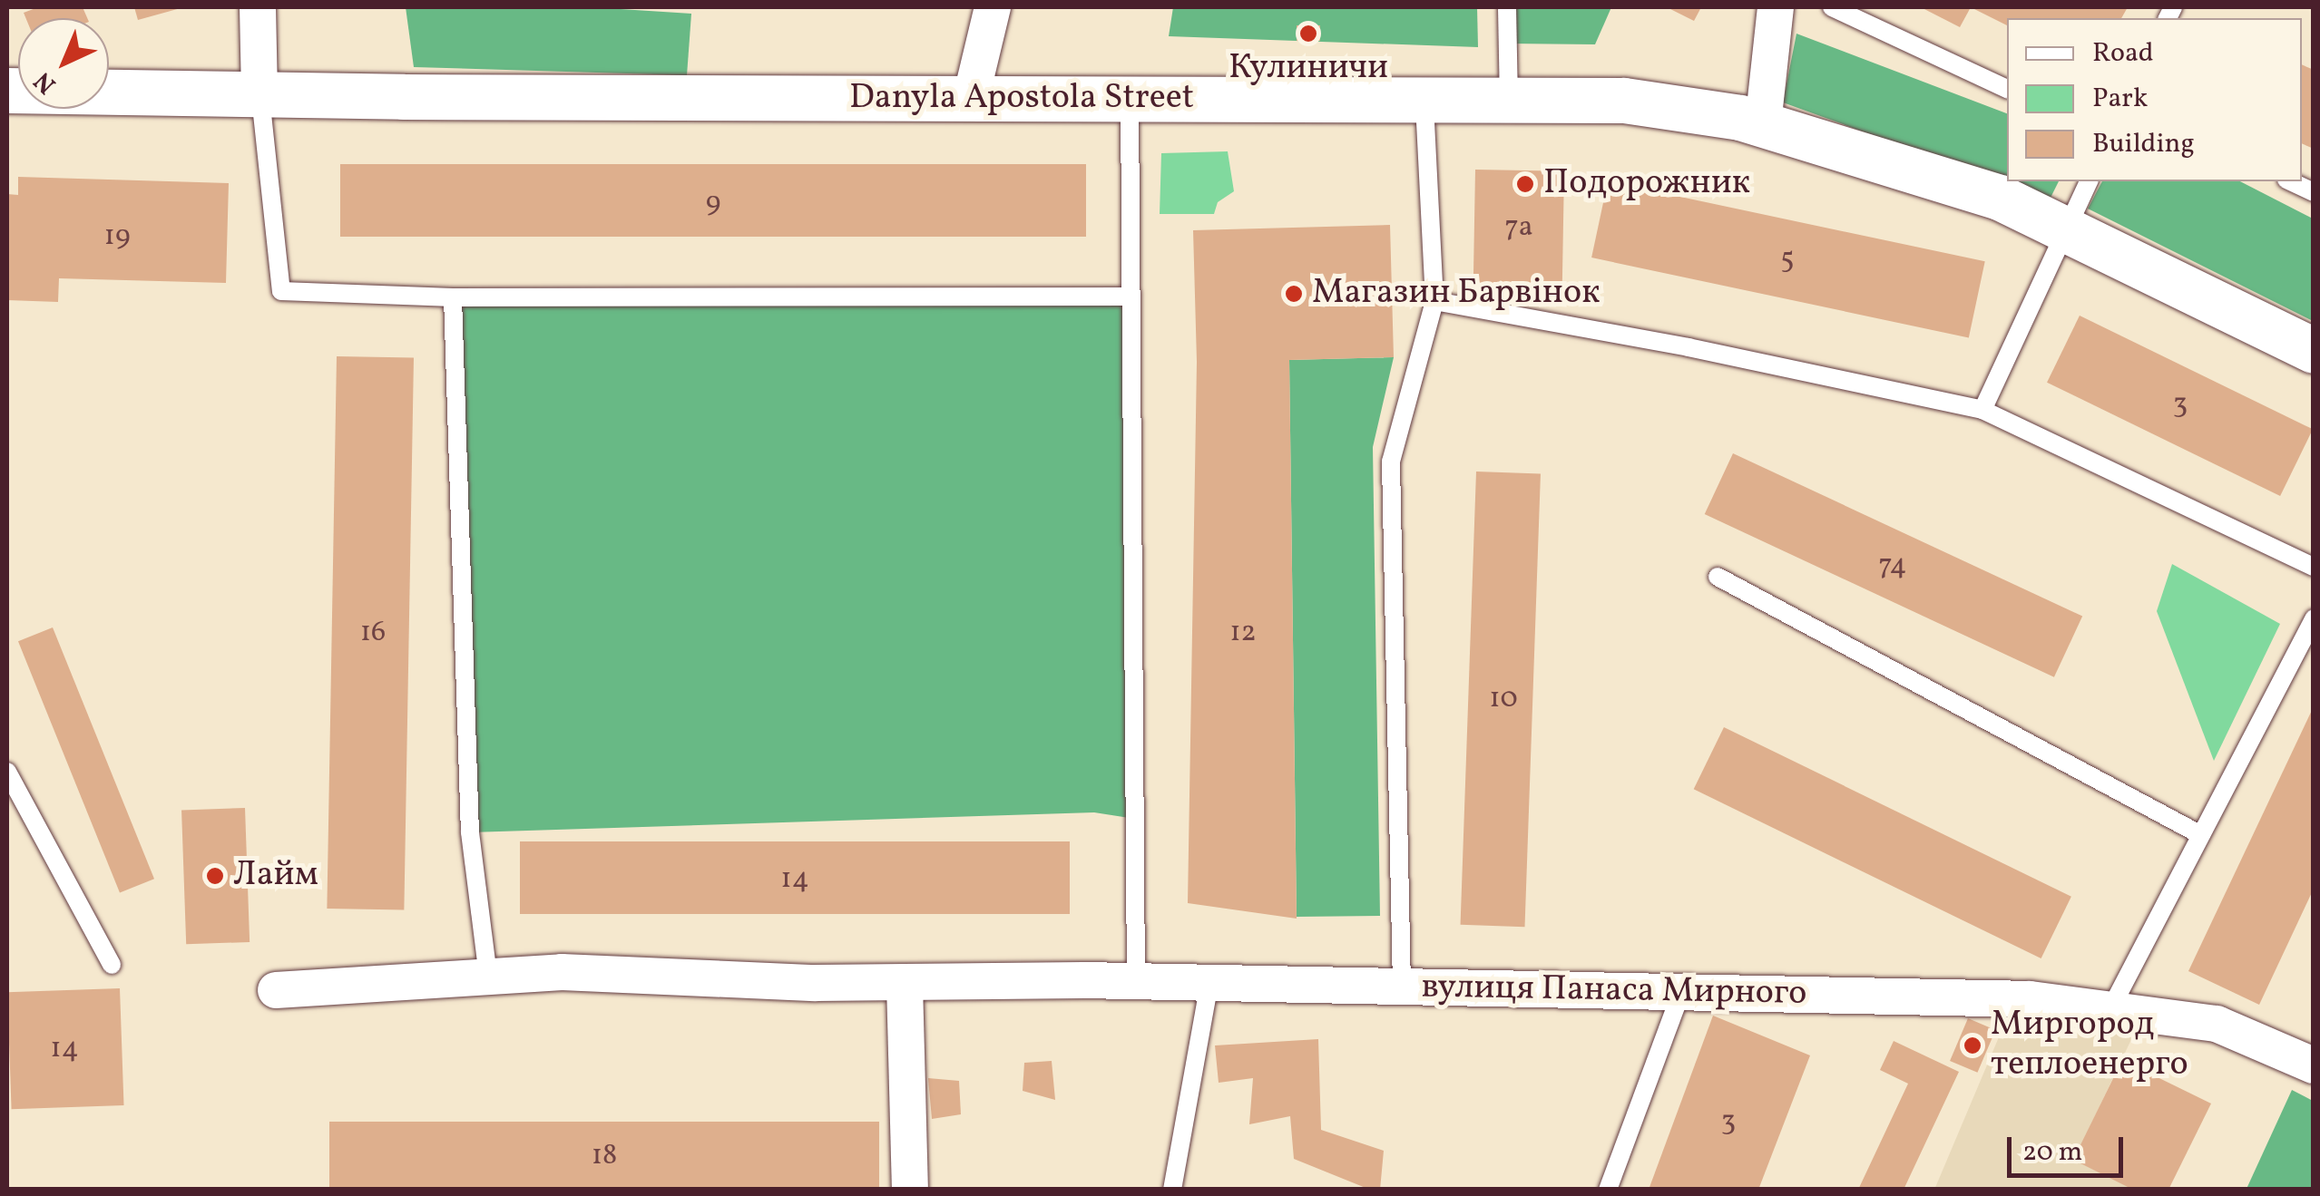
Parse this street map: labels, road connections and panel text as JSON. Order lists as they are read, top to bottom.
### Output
{
  "streets": {
    "street": ["Danyla Apostola Street", "вулиця Панаса Мирного"]
  },
  "places": [
    "Кулиничи",
    "Подорожник",
    "Магазин Барвінок",
    "Лайм",
    "Миргород теплоенерго"
  ],
  "house_numbers": [
    "9",
    "7а",
    "19",
    "5",
    "3",
    "74",
    "16",
    "12",
    "10",
    "14",
    "14",
    "3",
    "18"
  ],
  "legend": ["Road", "Park", "Building"],
  "scale_bar": "20 m",
  "north": "bottom left"
}
